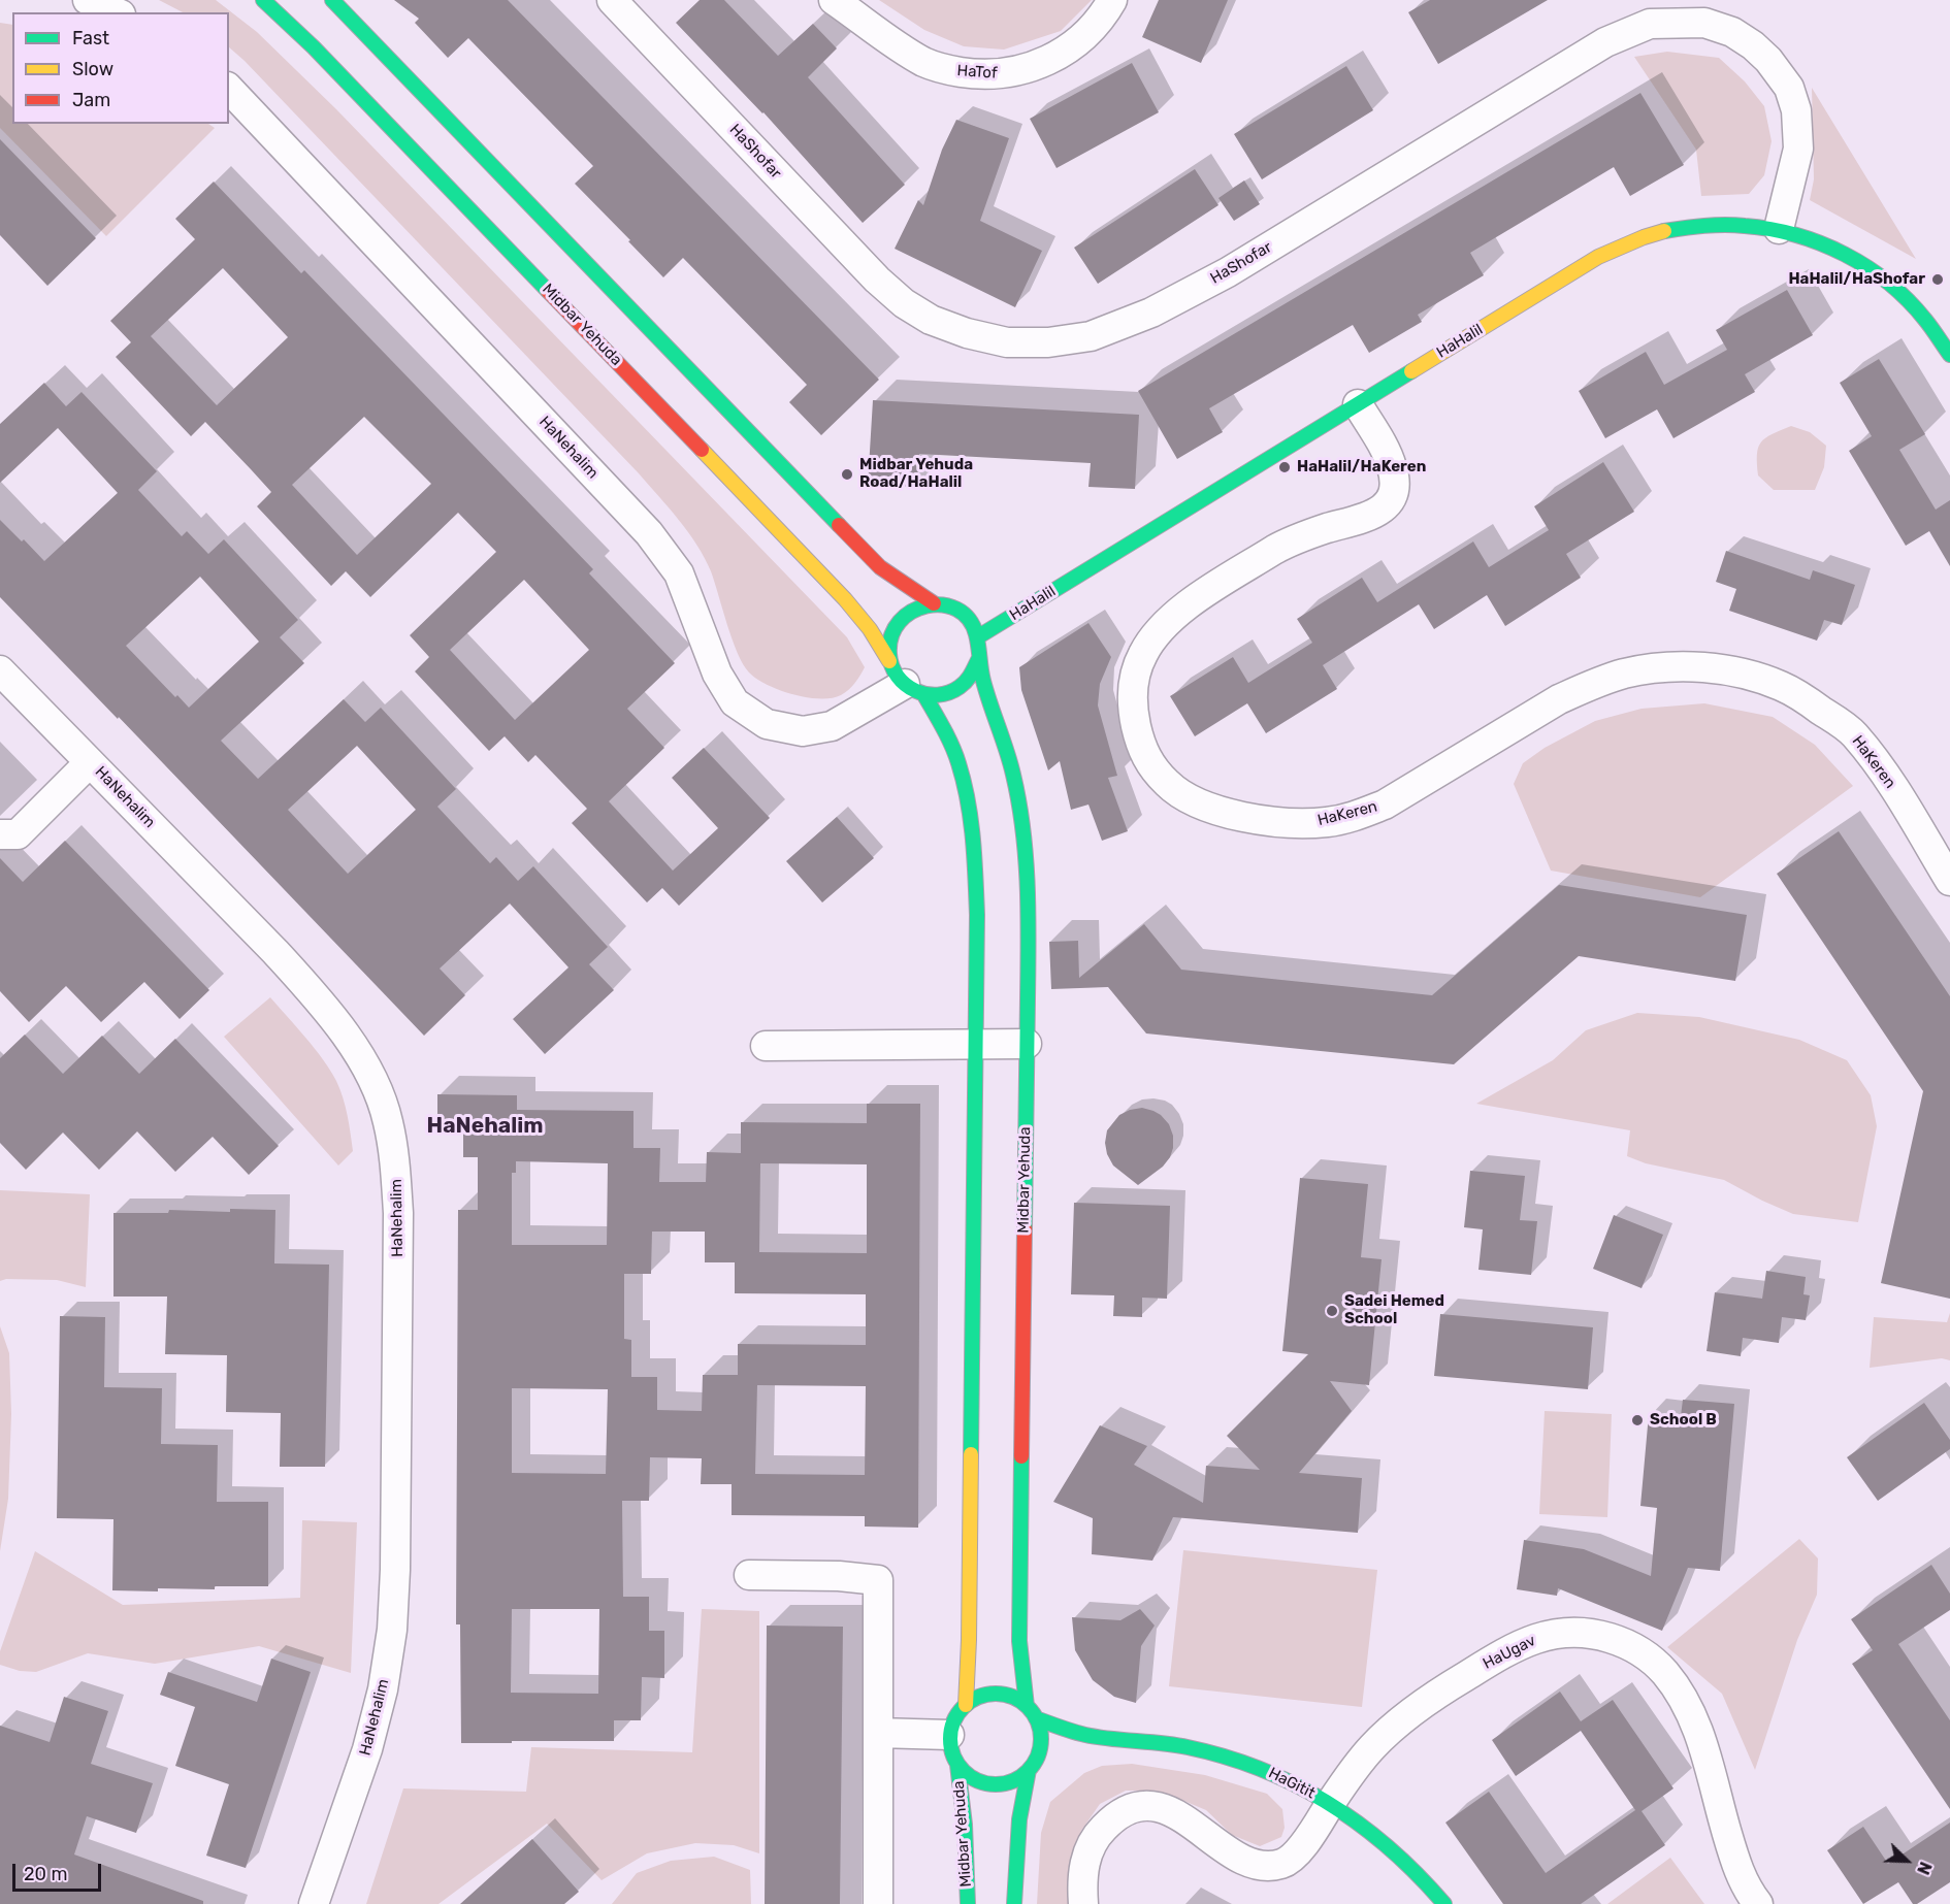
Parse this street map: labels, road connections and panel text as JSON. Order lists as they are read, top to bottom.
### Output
{
  "streets": {
    "street": [
      "HaTof",
      "HaShofar",
      "Midbar Yehuda",
      "HaHalil",
      "HaNehalim",
      "HaKeren",
      "HaUgav",
      "HaGitit"
    ]
  },
  "crossings": [
    ["HaShofar", "HaHalil"],
    ["Midbar Yehuda", "HaHalil"],
    ["Midbar Yehuda", "HaNehalim"],
    ["Midbar Yehuda", "HaGitit"],
    ["HaHalil", "HaNehalim"],
    ["HaHalil", "HaKeren"],
    ["HaUgav", "HaGitit"]
  ],
  "districts": ["HaNehalim"],
  "places": [
    "HaHalil/HaShofar",
    "HaHalil/HaKeren",
    "Midbar Yehuda Road/HaHalil",
    "Sadei Hemed School",
    "School B"
  ],
  "legend": ["Fast", "Slow", "Jam"],
  "scale_bar": "20 m",
  "north": "bottom right"
}
